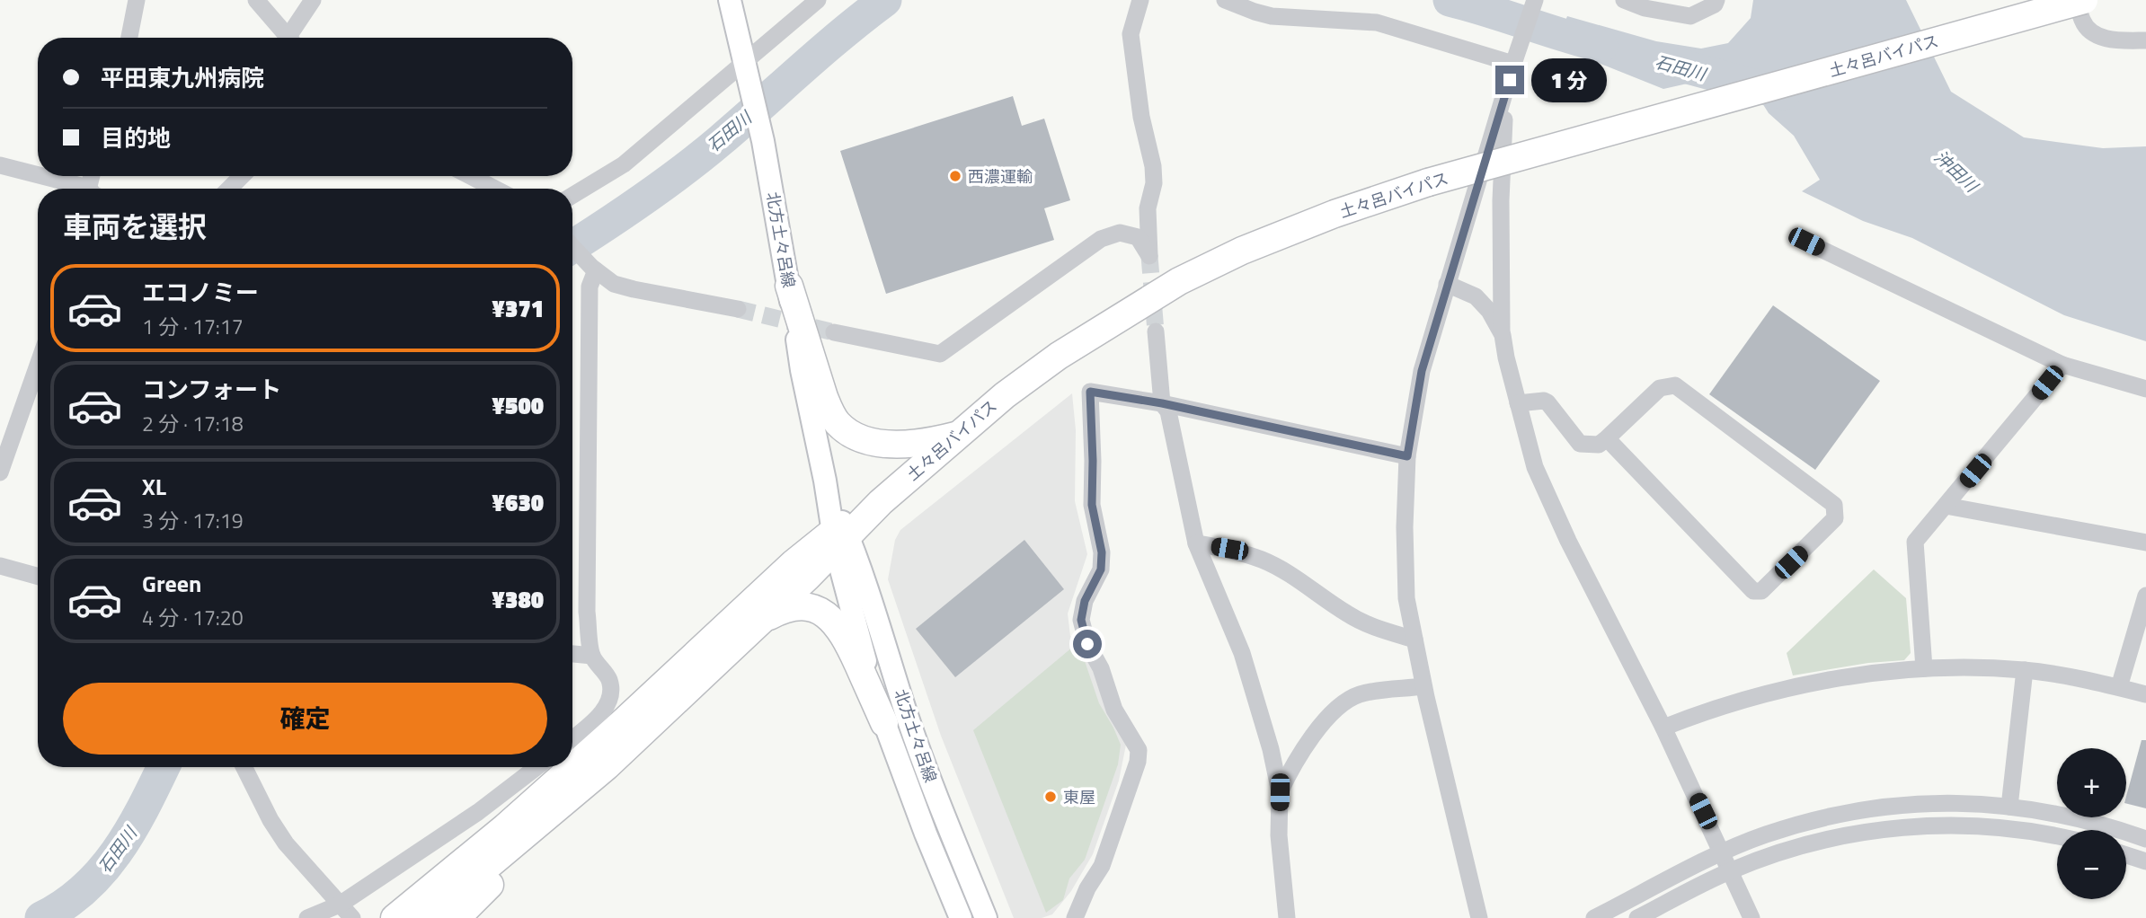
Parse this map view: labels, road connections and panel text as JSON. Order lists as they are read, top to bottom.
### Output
{
  "streets": {
    "highway": ["土々呂バイパス"],
    "main road": ["北方土々呂線"]
  },
  "crossings": [
    ["土々呂バイパス", "北方土々呂線"]
  ],
  "water": ["石田川", "沖田川"],
  "places": ["西濃運輸", "東屋"],
  "page": {
    "banner": ["平田東九州病院", "目的地"],
    "bubble": "1 分",
    "heading": "車両を選択",
    "list": [
      {
        "name": "エコノミー",
        "note": "1 分 · 17:17",
        "value": "¥371"
      },
      {
        "name": "コンフォート",
        "note": "2 分 · 17:18",
        "value": "¥500"
      },
      {
        "name": "XL",
        "note": "3 分 · 17:19",
        "value": "¥630"
      },
      {
        "name": "Green",
        "note": "4 分 · 17:20",
        "value": "¥380"
      }
    ],
    "buttons": "確定",
    "map_buttons": ["+", "−"]
  }
}
